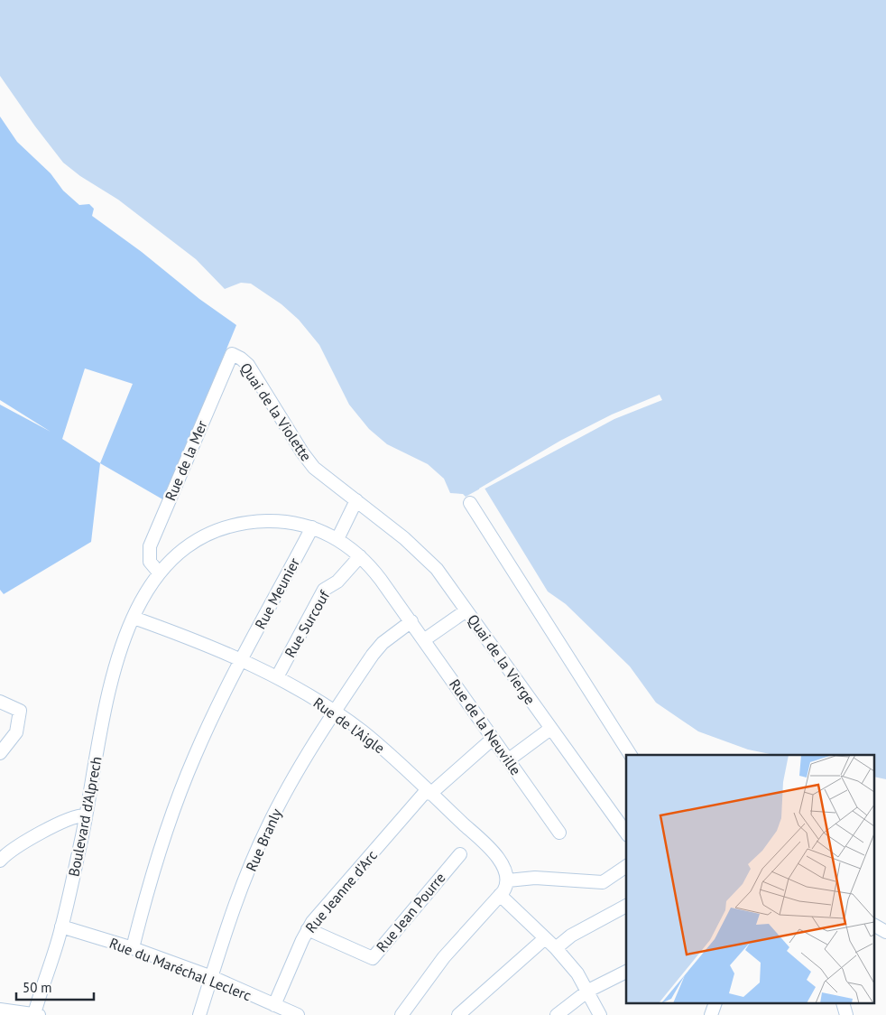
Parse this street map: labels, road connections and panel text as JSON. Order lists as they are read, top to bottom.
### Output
{
  "streets": {
    "street": [
      "Quai de la Violette",
      "Rue de la Mer",
      "Rue Meunier",
      "Rue Surcouf",
      "Quai de la Vierge",
      "Rue de l'Aigle",
      "Rue de la Neuville",
      "Boulevard d'Alprech",
      "Rue Branly",
      "Rue Jeanne d'Arc",
      "Rue Jean Pourre",
      "Rue du Maréchal Leclerc"
    ]
  },
  "crossings": [
    ["Quai de la Violette", "Rue de la Mer"],
    ["Quai de la Violette", "Quai de la Vierge"],
    ["Rue de la Mer", "Boulevard d'Alprech"],
    ["Rue Meunier", "Rue de l'Aigle"],
    ["Rue Meunier", "Rue de la Neuville"],
    ["Rue Meunier", "Boulevard d'Alprech"],
    ["Rue Meunier", "Rue du Maréchal Leclerc"],
    ["Rue Surcouf", "Rue de l'Aigle"],
    ["Rue Surcouf", "Rue de la Neuville"],
    ["Rue de l'Aigle", "Boulevard d'Alprech"],
    ["Rue de l'Aigle", "Rue Branly"],
    ["Rue de l'Aigle", "Rue Jeanne d'Arc"],
    ["Rue de la Neuville", "Boulevard d'Alprech"],
    ["Rue de la Neuville", "Rue Branly"],
    ["Rue de la Neuville", "Rue Jeanne d'Arc"],
    ["Boulevard d'Alprech", "Rue du Maréchal Leclerc"],
    ["Rue Branly", "Rue du Maréchal Leclerc"],
    ["Rue Jeanne d'Arc", "Rue Jean Pourre"],
    ["Rue Jeanne d'Arc", "Rue du Maréchal Leclerc"]
  ],
  "scale_bar": "50 m"
}
